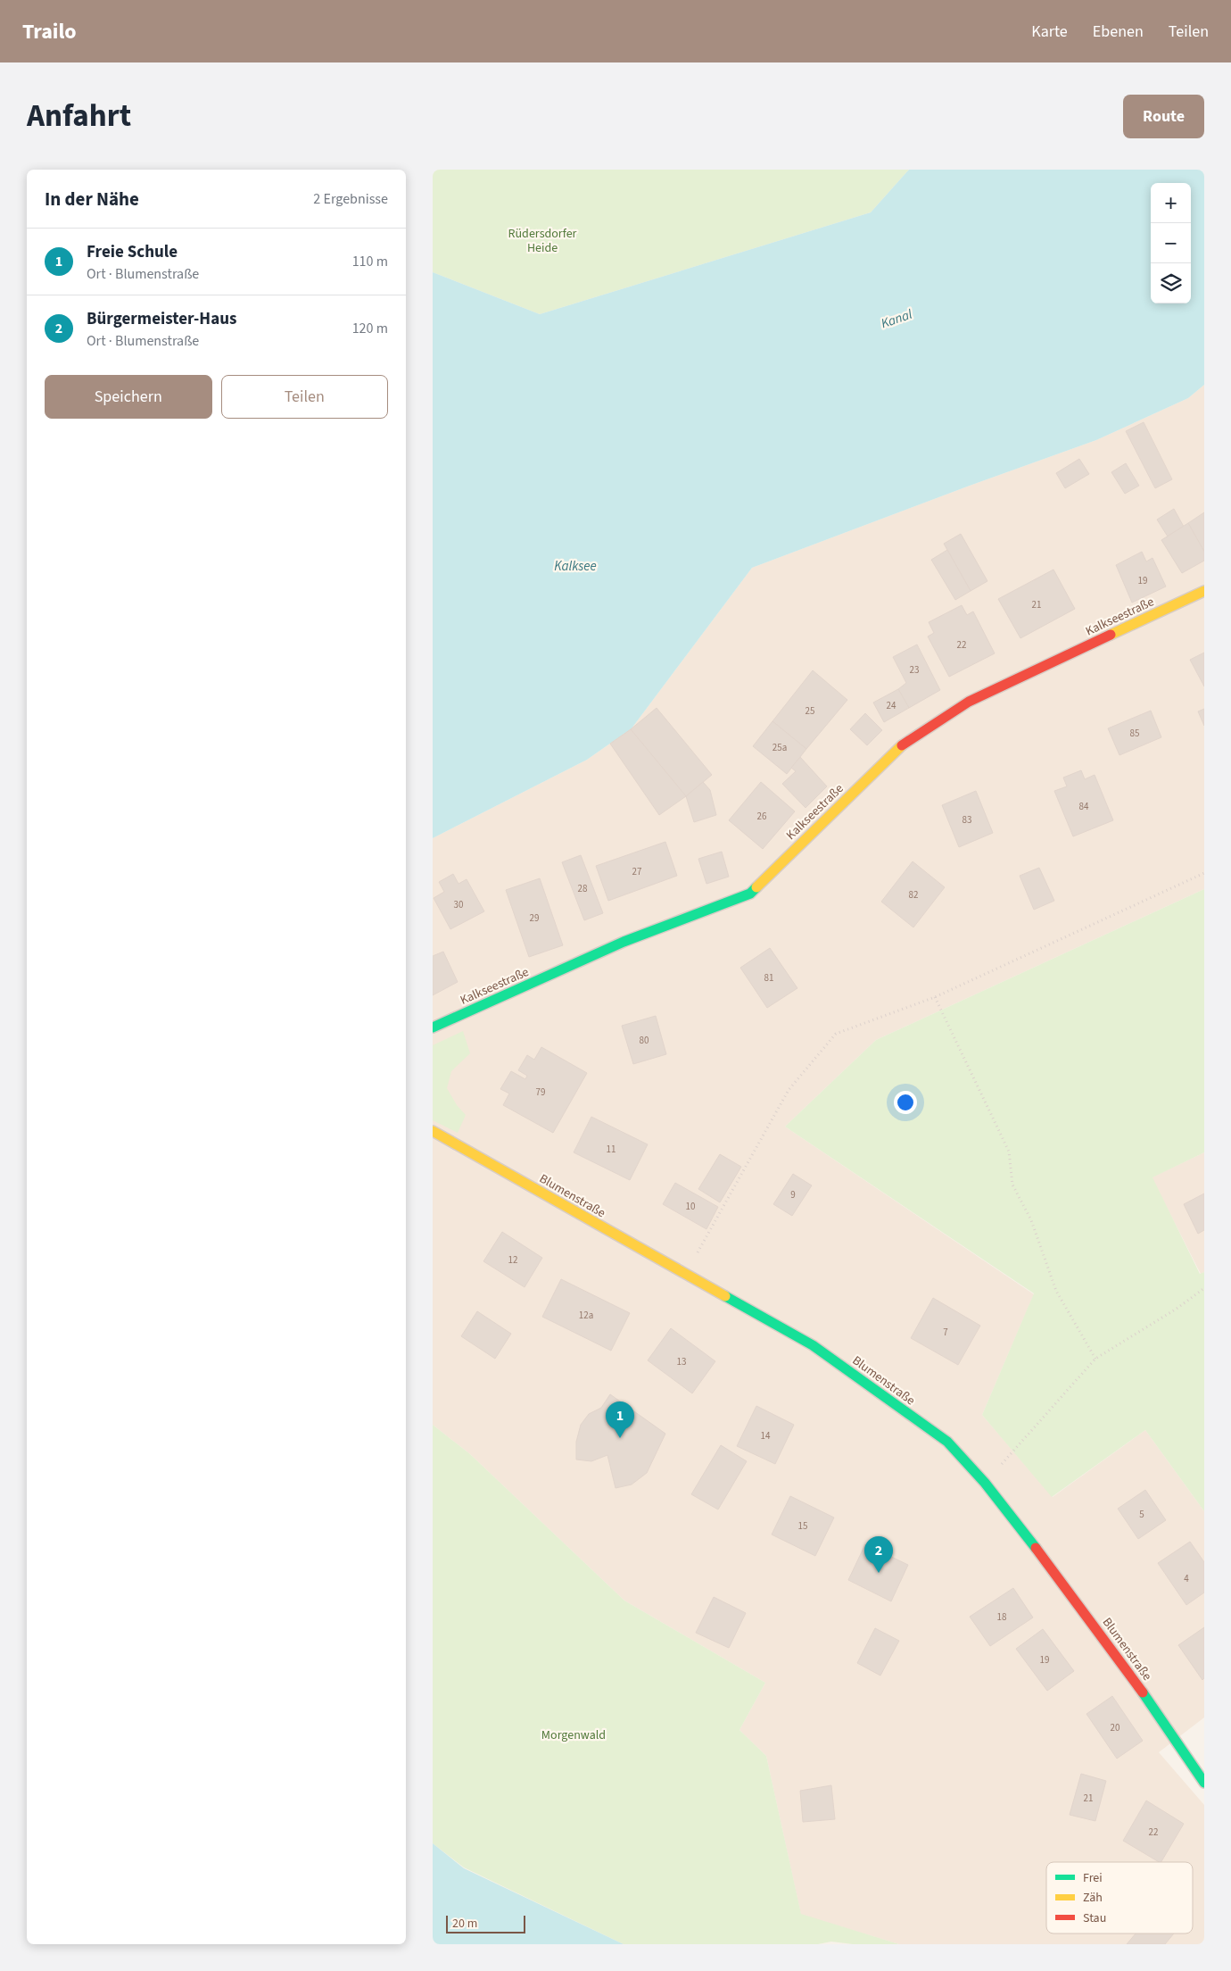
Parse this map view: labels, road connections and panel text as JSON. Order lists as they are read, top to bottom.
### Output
{
  "streets": {
    "street": ["Kalkseestraße", "Blumenstraße"]
  },
  "water": ["Kanal", "Kalksee"],
  "parks": ["Rüdersdorfer Heide", "Morgenwald"],
  "house_numbers": [
    "19",
    "21",
    "22",
    "23",
    "24",
    "25",
    "85",
    "25a",
    "84",
    "26",
    "83",
    "27",
    "28",
    "82",
    "30",
    "29",
    "81",
    "80",
    "79",
    "11",
    "9",
    "10",
    "12",
    "12a",
    "7",
    "13",
    "14",
    "5",
    "15",
    "4",
    "18",
    "19",
    "20",
    "21",
    "22"
  ],
  "legend": ["Frei", "Zäh", "Stau"],
  "scale_bar": "20 m",
  "page": {
    "header": "Trailo",
    "nav": ["Karte", "Ebenen", "Teilen"],
    "title": "Anfahrt",
    "buttons": [
      "Route",
      ["Speichern", "Teilen"]
    ],
    "heading": ["In der Nähe", "2 Ergebnisse"],
    "map_buttons": ["+", "−"],
    "list": [
      {
        "mark": "1",
        "name": "Freie Schule",
        "note": "Ort · Blumenstraße",
        "value": "110 m"
      },
      {
        "mark": "2",
        "name": "Bürgermeister-Haus",
        "note": "Ort · Blumenstraße",
        "value": "120 m"
      }
    ],
    "pins": ["1", "2"],
    "scale": "20 m"
  }
}
